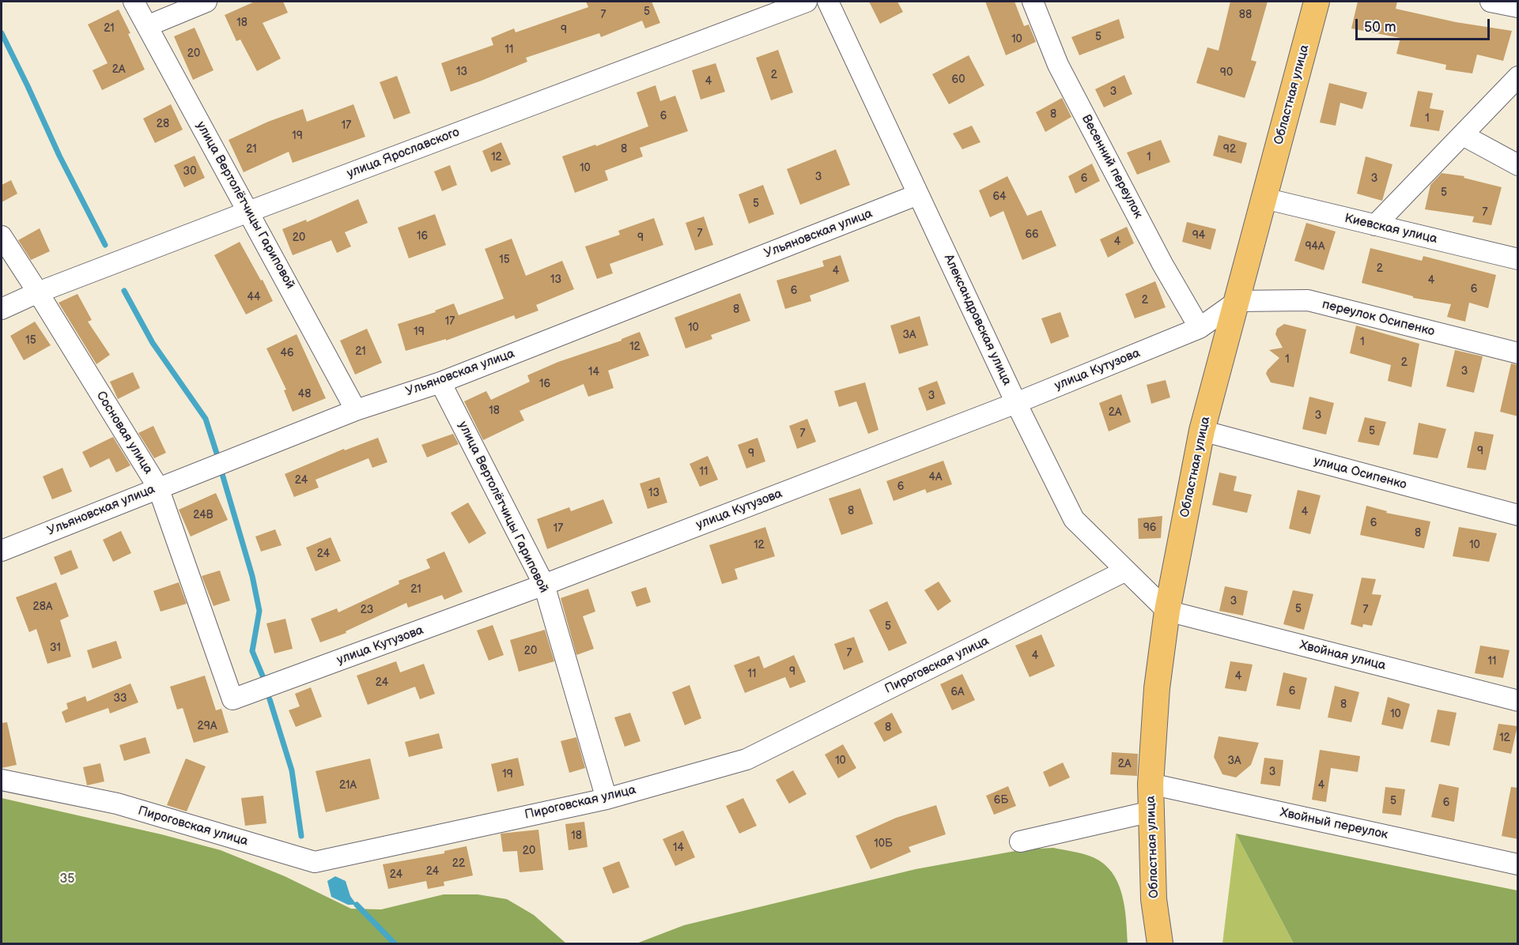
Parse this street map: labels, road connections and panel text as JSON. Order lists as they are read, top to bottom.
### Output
{
  "streets": {
    "main road": ["Областная улица"],
    "street": [
      "улица Ярославского",
      "Весенний переулок",
      "улица Вертолётчицы Гариповой",
      "Киевская улица",
      "Ульяновская улица",
      "переулок Осипенко",
      "Александровская улица",
      "улица Кутузова",
      "Сосновая улица",
      "улица Осипенко",
      "Хвойная улица",
      "Пироговская улица",
      "Хвойный переулок"
    ]
  },
  "crossings": [
    ["Областная улица", "Киевская улица"],
    ["Областная улица", "переулок Осипенко"],
    ["Областная улица", "Александровская улица"],
    ["Областная улица", "улица Кутузова"],
    ["Областная улица", "улица Осипенко"],
    ["Областная улица", "Хвойная улица"],
    ["Областная улица", "Хвойный переулок"],
    ["улица Ярославского", "улица Вертолётчицы Гариповой"],
    ["улица Ярославского", "Сосновая улица"],
    ["Весенний переулок", "улица Кутузова"],
    ["улица Вертолётчицы Гариповой", "Ульяновская улица"],
    ["улица Вертолётчицы Гариповой", "улица Кутузова"],
    ["улица Вертолётчицы Гариповой", "Пироговская улица"],
    ["Ульяновская улица", "Александровская улица"],
    ["Ульяновская улица", "Сосновая улица"],
    ["переулок Осипенко", "улица Кутузова"],
    ["Александровская улица", "улица Кутузова"],
    ["Александровская улица", "Хвойная улица"],
    ["Александровская улица", "Пироговская улица"],
    ["улица Кутузова", "Сосновая улица"]
  ],
  "parks": ["35"],
  "house_numbers": [
    "5",
    "7",
    "88",
    "18",
    "21",
    "9",
    "5",
    "10",
    "11",
    "20",
    "2А",
    "13",
    "90",
    "2",
    "60",
    "4",
    "3",
    "8",
    "6",
    "1",
    "28",
    "17",
    "19",
    "21",
    "8",
    "92",
    "12",
    "1",
    "10",
    "30",
    "3",
    "6",
    "3",
    "5",
    "64",
    "5",
    "7",
    "7",
    "66",
    "94",
    "16",
    "20",
    "9",
    "4",
    "94А",
    "15",
    "2",
    "4",
    "13",
    "4",
    "6",
    "6",
    "44",
    "2",
    "8",
    "17",
    "10",
    "19",
    "3А",
    "15",
    "1",
    "12",
    "21",
    "46",
    "1",
    "2",
    "3",
    "14",
    "16",
    "48",
    "3",
    "18",
    "2А",
    "3",
    "5",
    "7",
    "9",
    "9",
    "11",
    "4А",
    "24",
    "6",
    "13",
    "8",
    "4",
    "24В",
    "6",
    "96",
    "17",
    "8",
    "12",
    "10",
    "24",
    "21",
    "3",
    "28А",
    "5",
    "23",
    "7",
    "5",
    "31",
    "20",
    "7",
    "4",
    "11",
    "9",
    "11",
    "4",
    "24",
    "6",
    "6А",
    "33",
    "8",
    "10",
    "29А",
    "8",
    "12",
    "10",
    "3А",
    "2А",
    "3",
    "19",
    "21А",
    "4",
    "6Б",
    "5",
    "6",
    "18",
    "10Б",
    "14",
    "20",
    "22",
    "24",
    "24"
  ],
  "scale_bar": "50 m"
}
